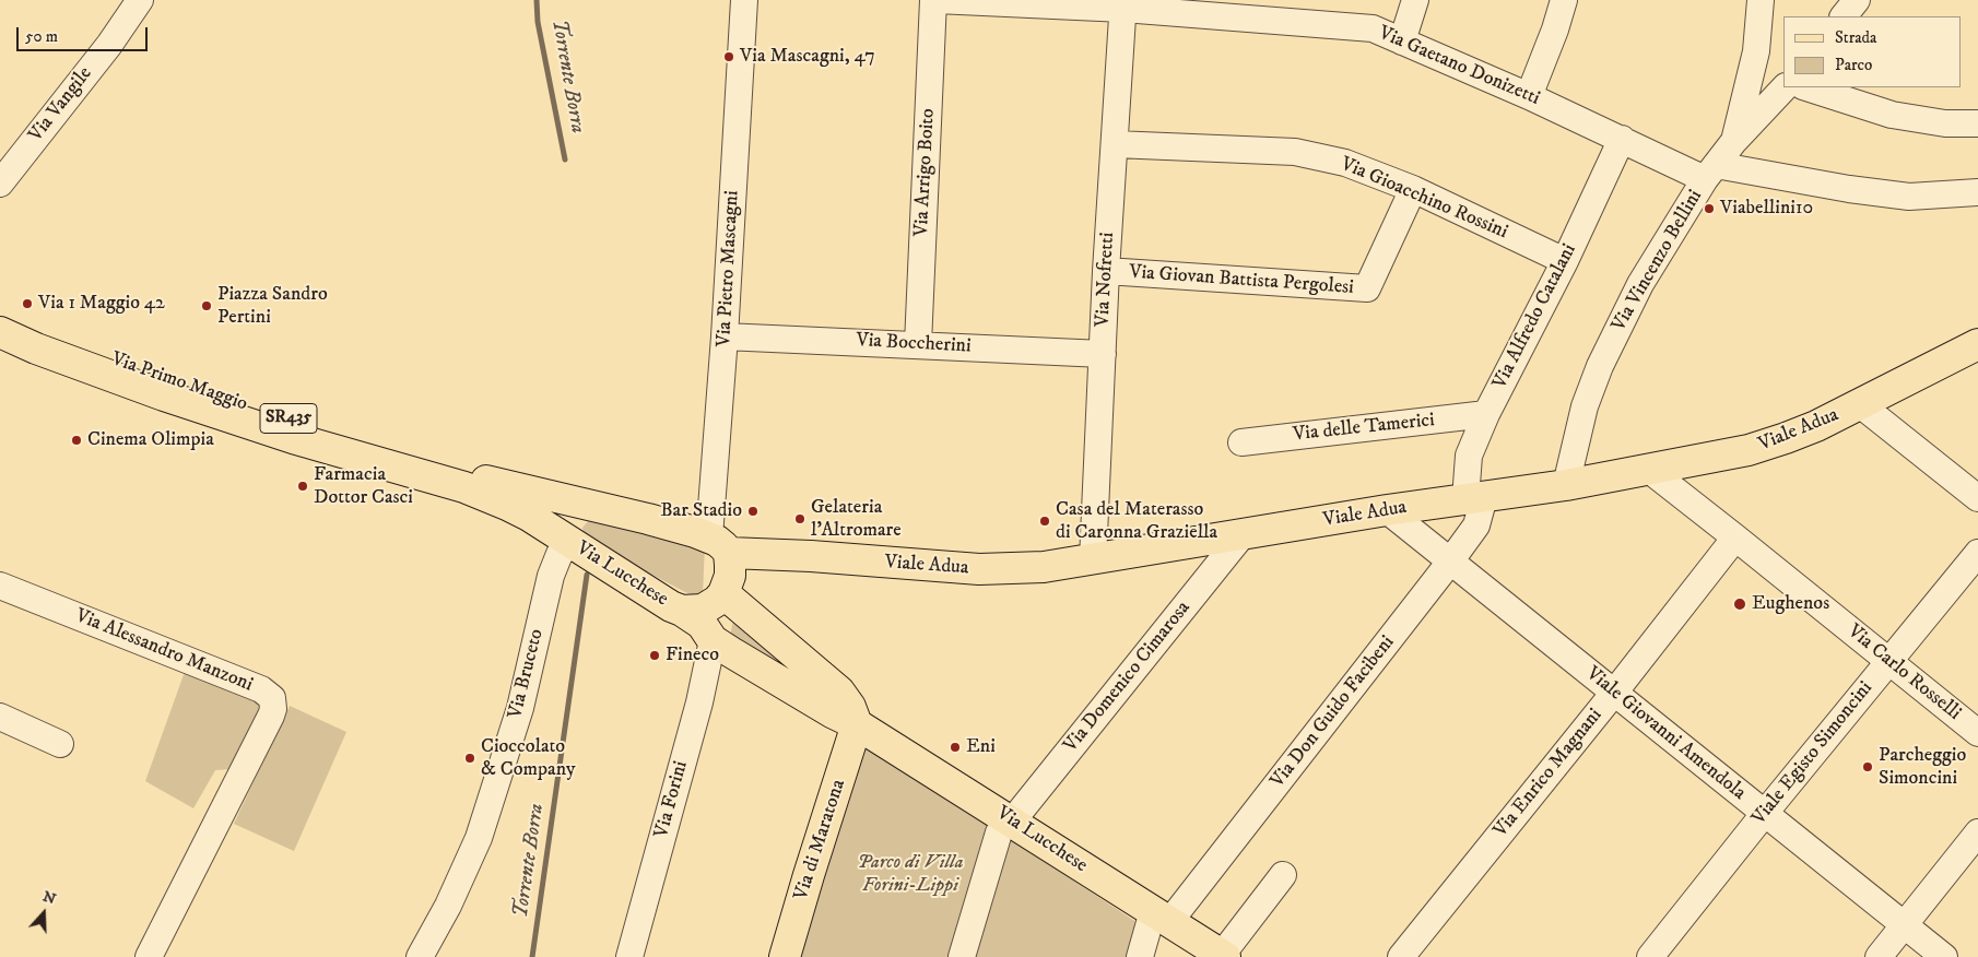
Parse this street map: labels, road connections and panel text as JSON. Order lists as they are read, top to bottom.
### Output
{
  "streets": {
    "main road": [
      "Via Primo Maggio",
      "SR435",
      "Viale Adua",
      "Via Lucchese",
      "Via di Maratona"
    ],
    "street": [
      "Via Gaetano Donizetti",
      "Via Vangile",
      "Via Arrigo Boito",
      "Via Gioacchino Rossini",
      "Via Vincenzo Bellini",
      "Via Pietro Mascagni",
      "Via Nofretti",
      "Via Giovan Battista Pergolesi",
      "Via Alfredo Catalani",
      "Via Boccherini",
      "Via delle Tamerici",
      "Via Alessandro Manzoni",
      "Via Carlo Rosselli",
      "Via Bruceto",
      "Via Domenico Cimarosa",
      "Via Don Guido Facibeni",
      "Viale Giovanni Amendola",
      "Viale Egisto Simoncini",
      "Via Enrico Magnani",
      "Via Forini"
    ]
  },
  "crossings": [
    ["Via Gaetano Donizetti", "Via Arrigo Boito"],
    ["Via Gaetano Donizetti", "Via Vincenzo Bellini"],
    ["Via Gaetano Donizetti", "Via Nofretti"],
    ["Via Gaetano Donizetti", "Via Alfredo Catalani"],
    ["Via Arrigo Boito", "Via Boccherini"],
    ["Via Gioacchino Rossini", "Via Nofretti"],
    ["Via Gioacchino Rossini", "Via Giovan Battista Pergolesi"],
    ["Via Gioacchino Rossini", "Via Alfredo Catalani"],
    ["Via Vincenzo Bellini", "Viale Adua"],
    ["Via Pietro Mascagni", "Via Boccherini"],
    ["Via Pietro Mascagni", "Viale Adua"],
    ["Via Nofretti", "Via Giovan Battista Pergolesi"],
    ["Via Nofretti", "Via Boccherini"],
    ["Via Nofretti", "Viale Adua"],
    ["Via Alfredo Catalani", "Via delle Tamerici"],
    ["Via Alfredo Catalani", "Viale Adua"],
    ["Via Alfredo Catalani", "Via Don Guido Facibeni"],
    ["Via Primo Maggio", "Via Lucchese"],
    ["Via Primo Maggio", "Via Bruceto"],
    ["Viale Adua", "Via Carlo Rosselli"],
    ["Viale Adua", "Via Domenico Cimarosa"],
    ["Viale Adua", "Via Don Guido Facibeni"],
    ["Viale Adua", "Viale Giovanni Amendola"],
    ["Via Lucchese", "Via Bruceto"],
    ["Via Lucchese", "Via Domenico Cimarosa"],
    ["Via Lucchese", "Via Don Guido Facibeni"],
    ["Via Lucchese", "Via Forini"],
    ["Via Lucchese", "Via di Maratona"],
    ["Via Carlo Rosselli", "Viale Egisto Simoncini"],
    ["Via Carlo Rosselli", "Via Enrico Magnani"],
    ["Via Don Guido Facibeni", "Viale Giovanni Amendola"],
    ["Viale Giovanni Amendola", "Viale Egisto Simoncini"],
    ["Viale Giovanni Amendola", "Via Enrico Magnani"]
  ],
  "water": ["Torrente Borra"],
  "parks": ["Parco di Villa Forini-Lippi"],
  "places": [
    "Via Mascagni, 47",
    "Viabellini10",
    "Via 1 Maggio 42",
    "Piazza Sandro Pertini",
    "Cinema Olimpia",
    "Farmacia Dottor Casci",
    "Bar Stadio",
    "Gelateria l'Altromare",
    "Casa del Materasso di Caronna Graziella",
    "Eughenos",
    "Fineco",
    "Eni",
    "Cioccolato & Company",
    "Parcheggio Simoncini"
  ],
  "legend": ["Strada", "Parco"],
  "scale_bar": "50 m",
  "north": "top"
}
